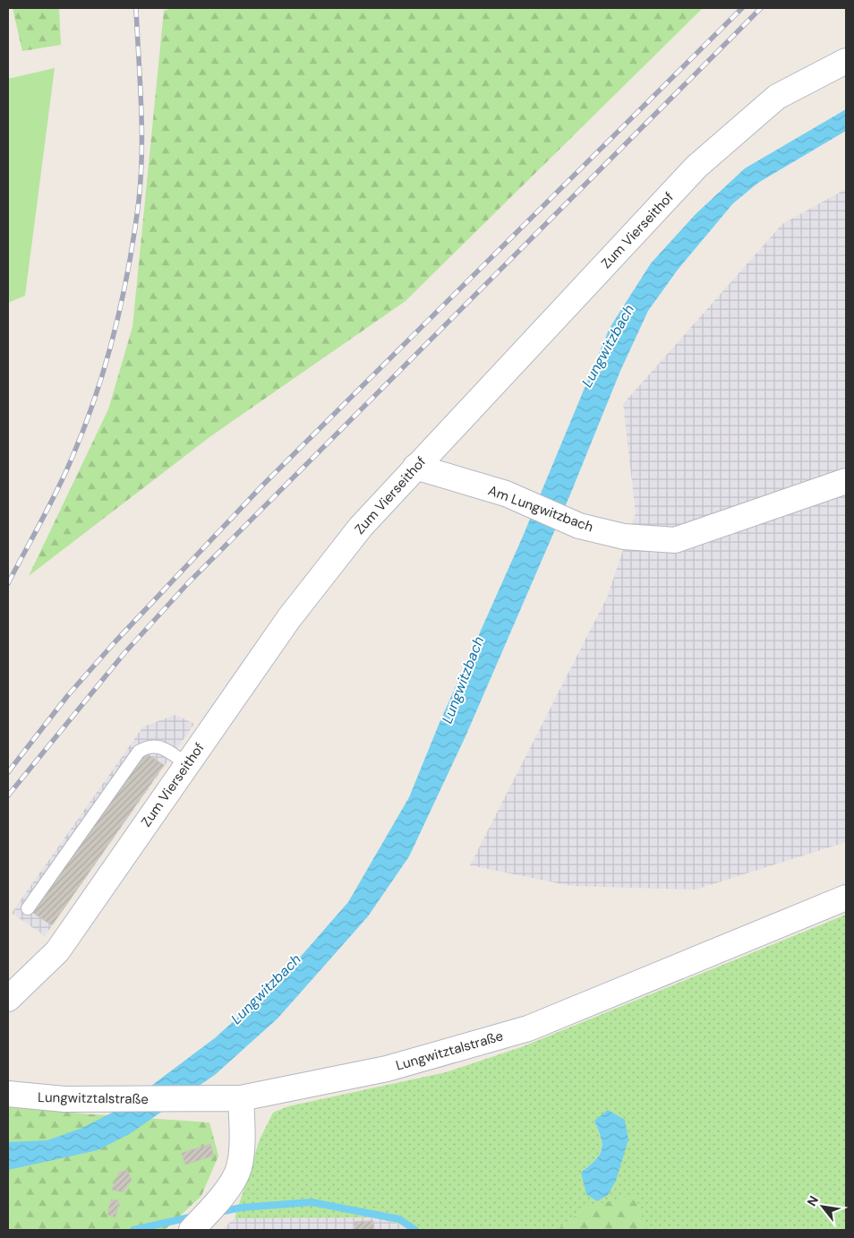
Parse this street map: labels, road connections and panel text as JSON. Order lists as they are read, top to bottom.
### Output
{
  "streets": {
    "street": ["Zum Vierseithof", "Am Lungwitzbach", "Lungwitztalstraße"]
  },
  "crossings": [
    ["Zum Vierseithof", "Am Lungwitzbach"]
  ],
  "water": ["Lungwitzbach"],
  "north": "top left"
}
